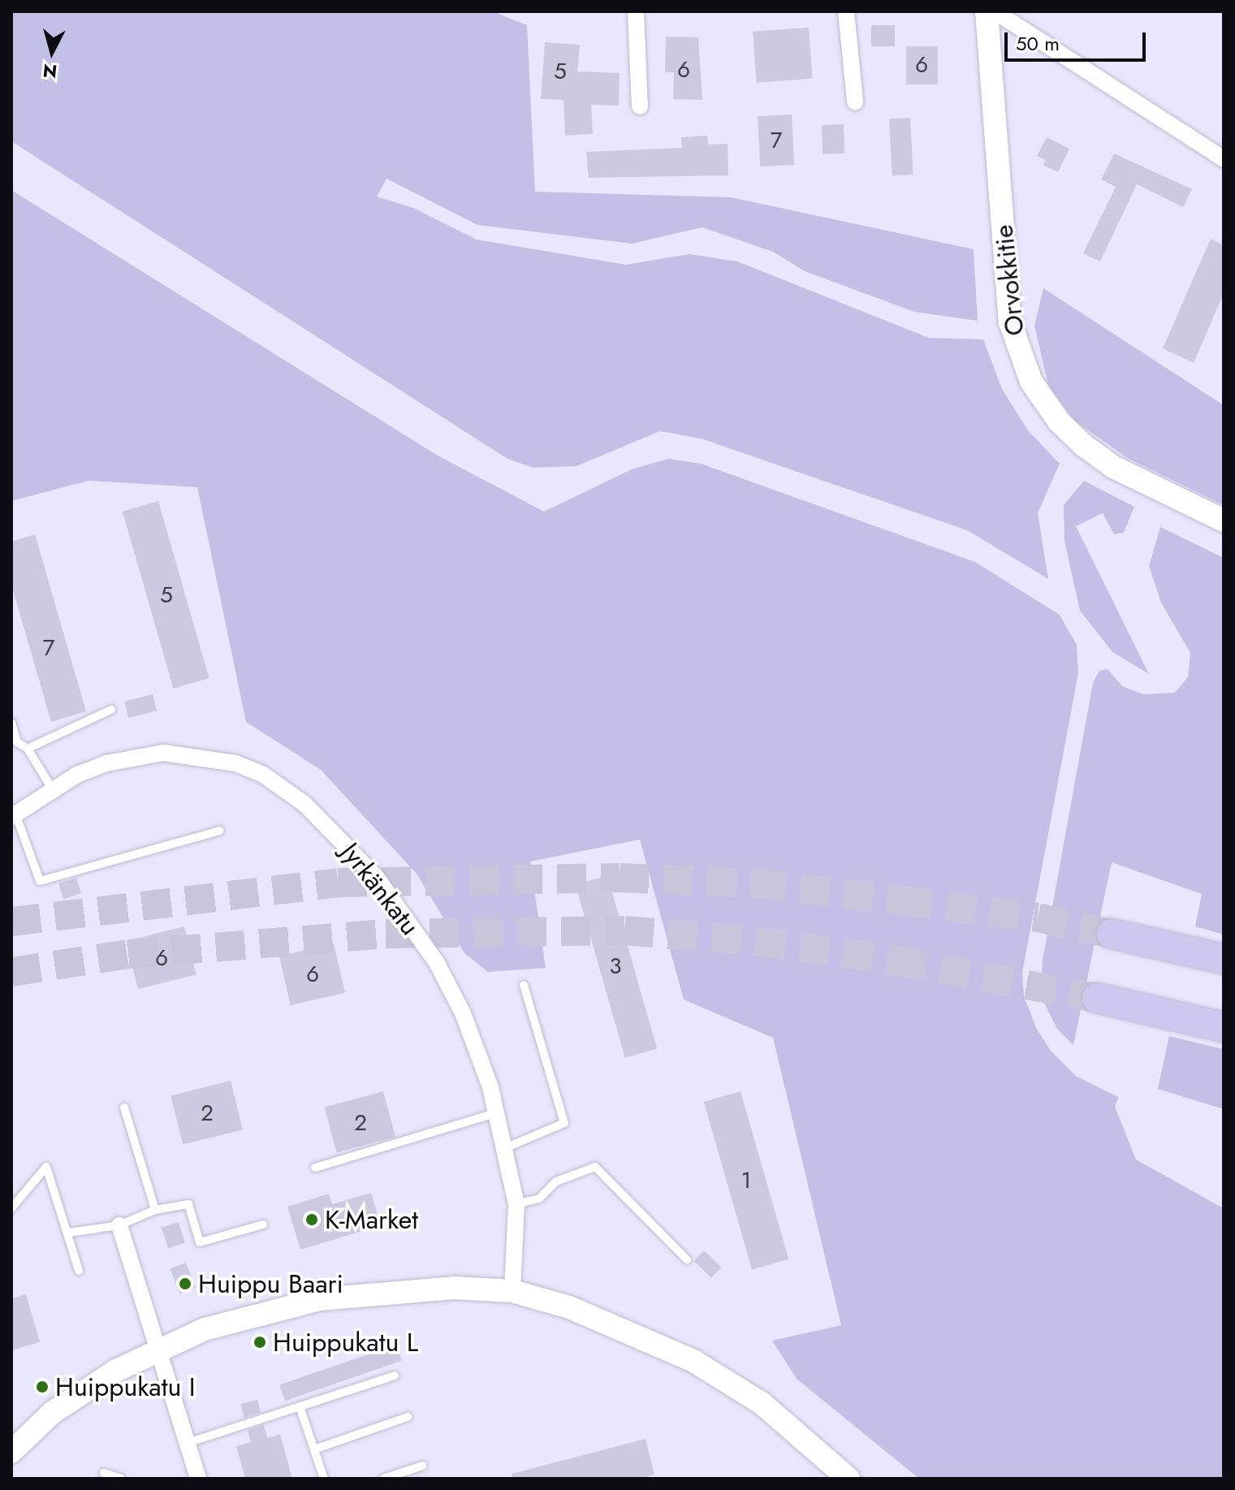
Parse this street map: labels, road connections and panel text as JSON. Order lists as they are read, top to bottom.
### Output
{
  "streets": {
    "street": ["Orvokkitie", "Jyrkänkatu"]
  },
  "places": [
    "K-Market",
    "Huippu Baari",
    "Huippukatu L",
    "Huippukatu I"
  ],
  "house_numbers": [
    "6",
    "6",
    "5",
    "7",
    "5",
    "7",
    "6",
    "3",
    "6",
    "2",
    "2",
    "1"
  ],
  "scale_bar": "50 m",
  "north": "bottom"
}
